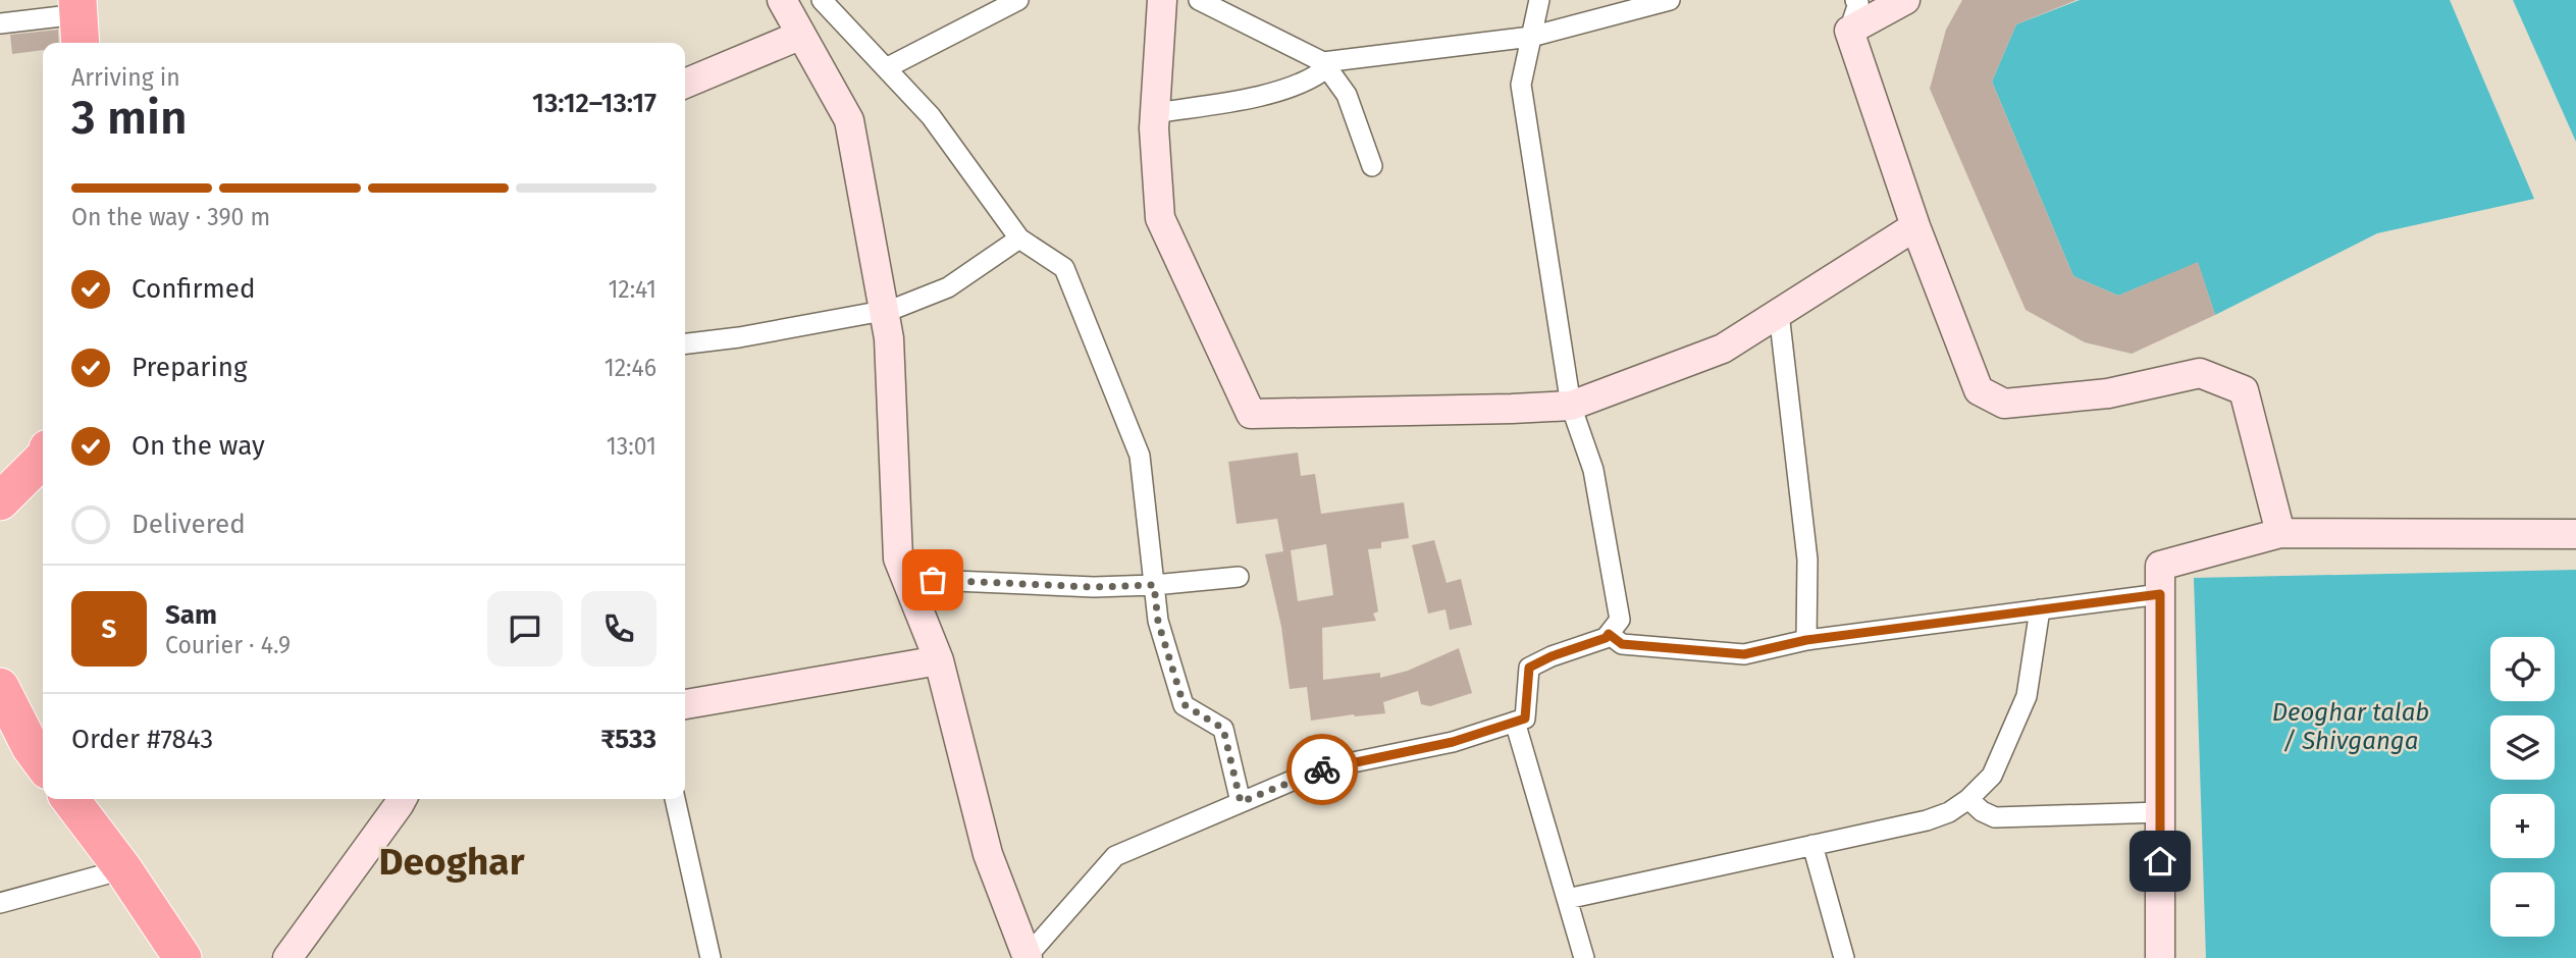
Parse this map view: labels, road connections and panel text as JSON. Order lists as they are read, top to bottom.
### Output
{
  "districts": ["Deoghar"],
  "water": ["Deoghar talab / Shivganga"],
  "page": {
    "heading": ["3 min", "Arriving in", "13:12–13:17"],
    "panel": [
      "Sam",
      "Courier · 4.9",
      "Order #7843",
      "₹533"
    ],
    "bar": "On the way · 390 m",
    "list": [
      ["Confirmed", "12:41"],
      ["Preparing", "12:46"],
      ["On the way", "13:01"],
      "Delivered"
    ],
    "round": "S",
    "map_buttons": ["+", "−"]
  }
}
